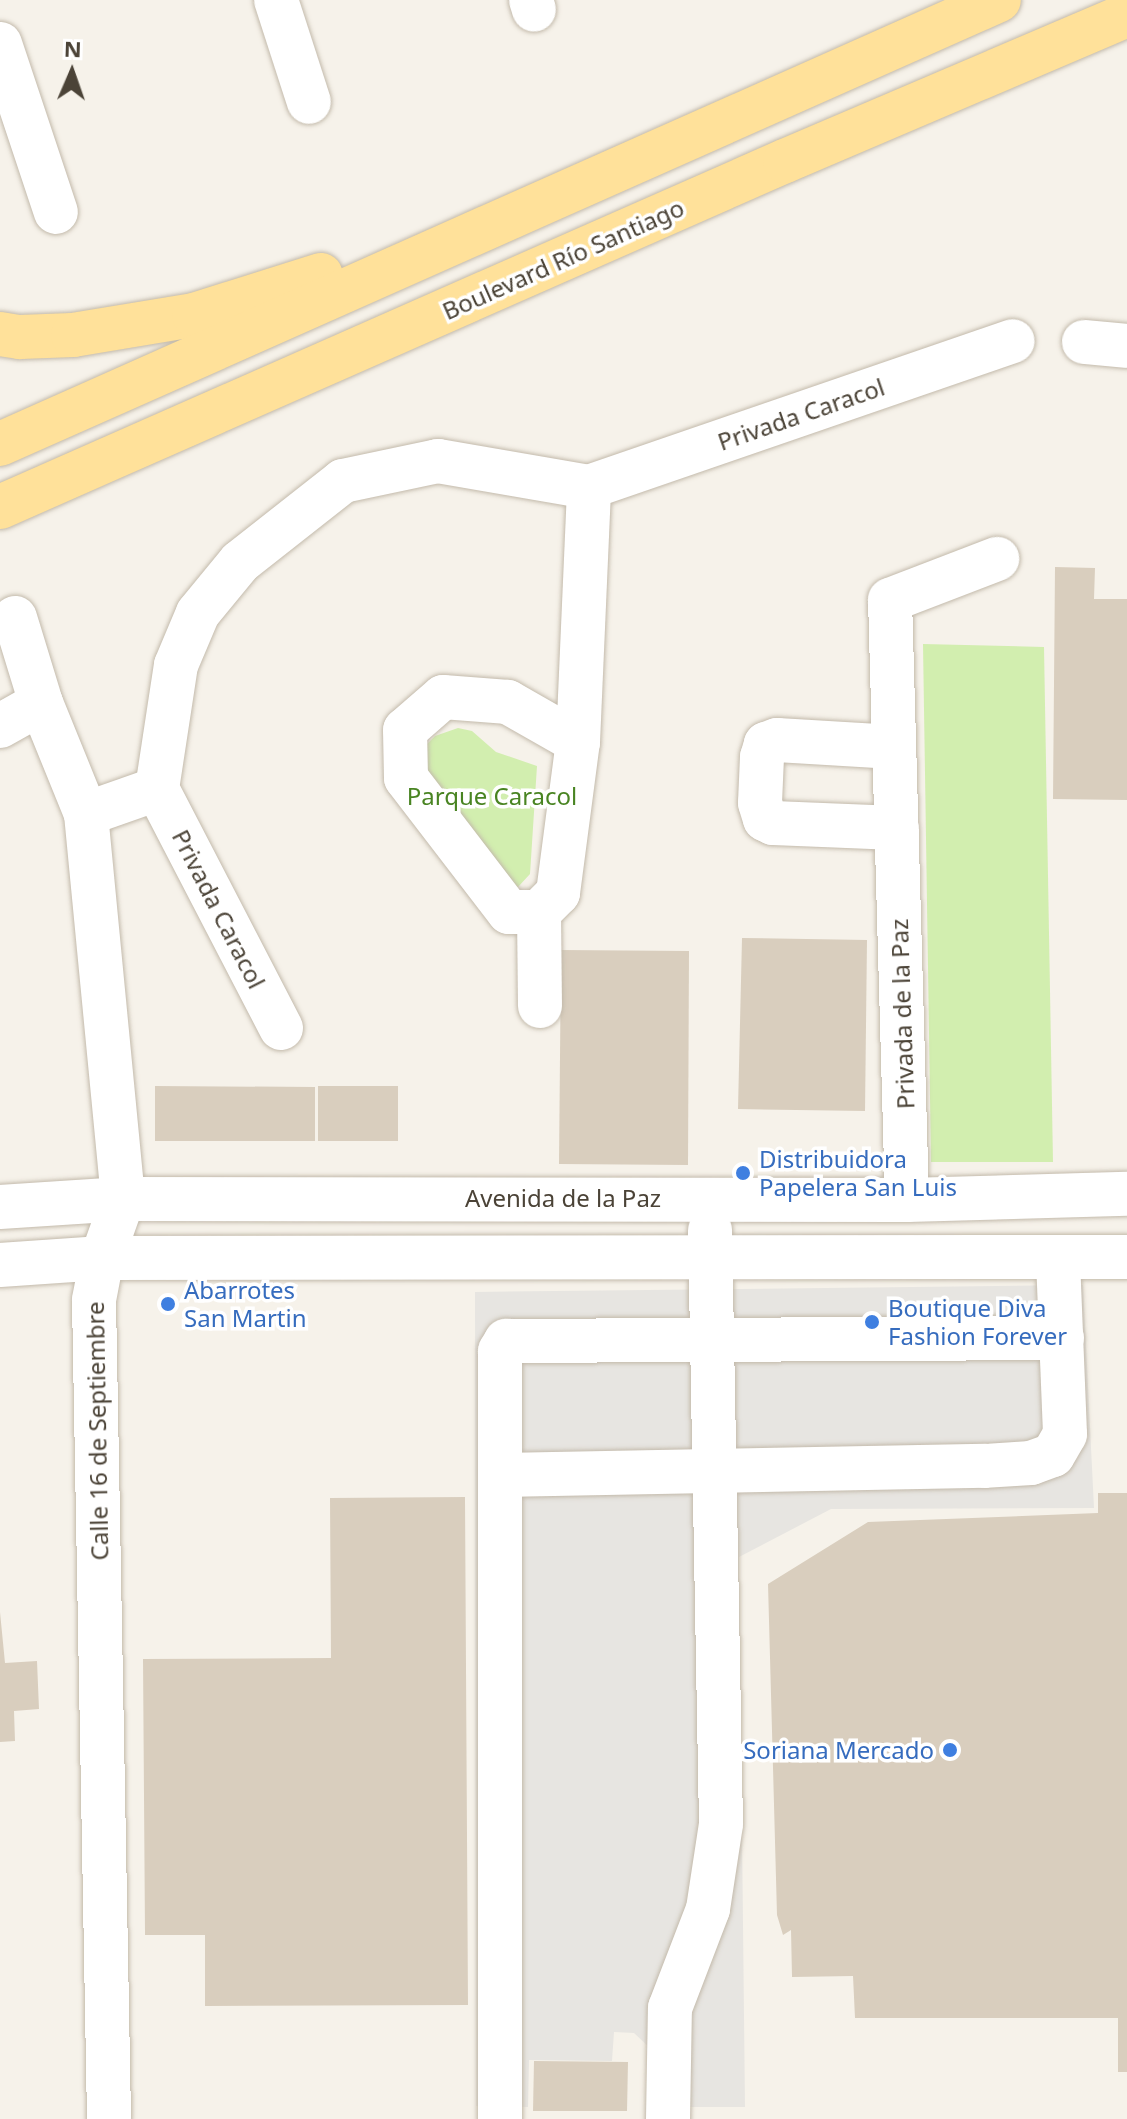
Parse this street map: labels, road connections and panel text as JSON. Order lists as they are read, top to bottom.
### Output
{
  "streets": {
    "main road": ["Boulevard Río Santiago"],
    "street": [
      "Privada Caracol",
      "Privada de la Paz",
      "Avenida de la Paz",
      "Calle 16 de Septiembre"
    ]
  },
  "crossings": [
    ["Privada de la Paz", "Avenida de la Paz"],
    ["Avenida de la Paz", "Calle 16 de Septiembre"]
  ],
  "parks": ["Parque Caracol"],
  "places": [
    "Distribuidora Papelera San Luis",
    "Abarrotes San Martin",
    "Boutique Diva Fashion Forever",
    "Soriana Mercado"
  ],
  "north": "top"
}
